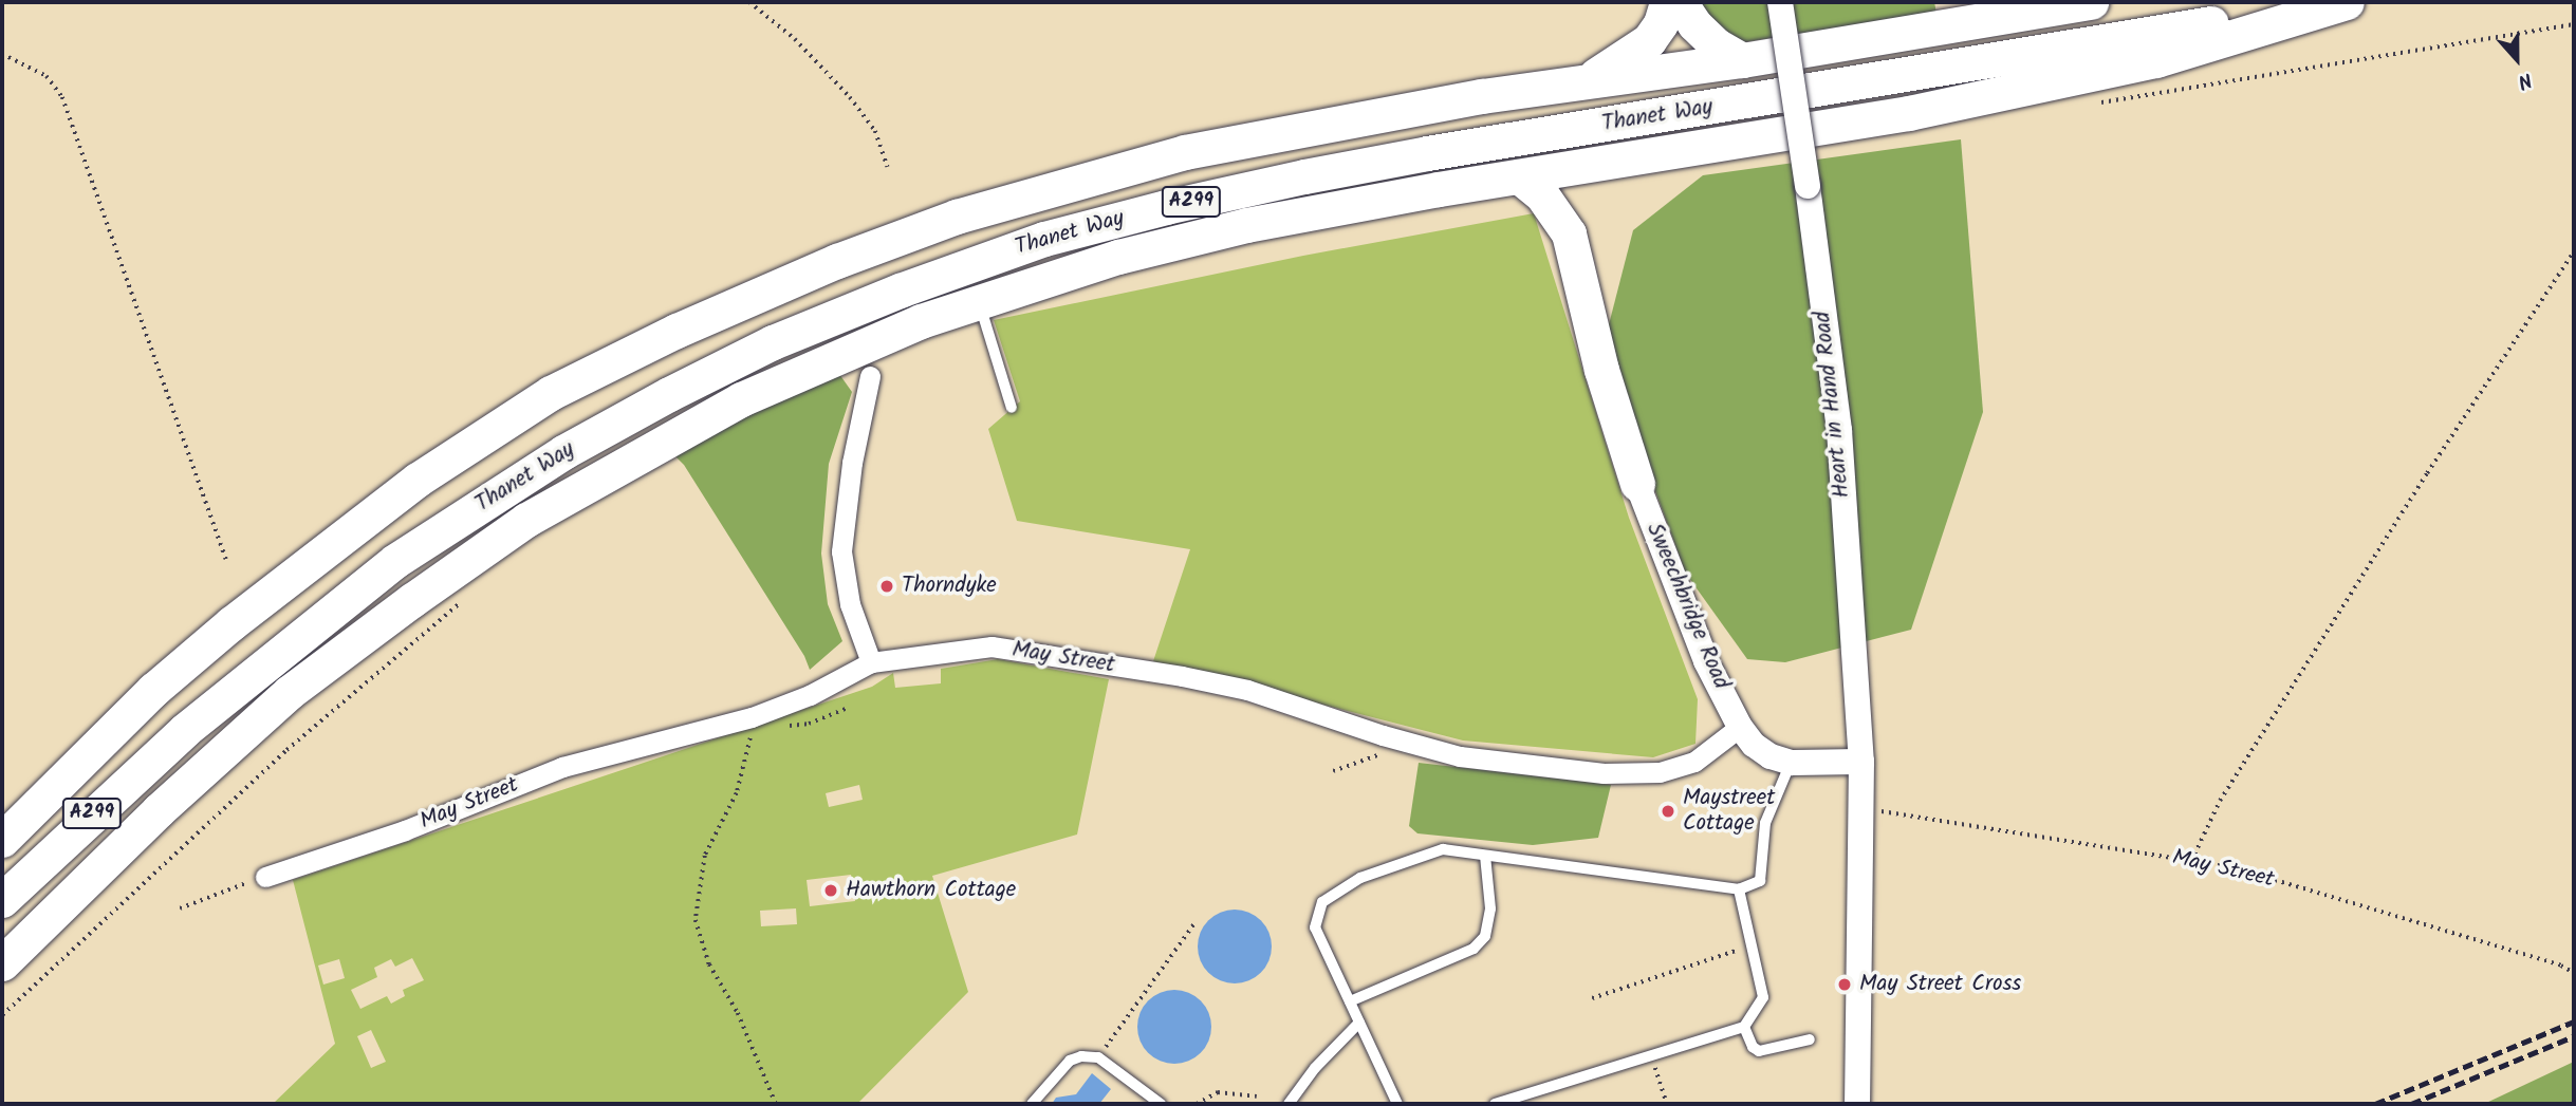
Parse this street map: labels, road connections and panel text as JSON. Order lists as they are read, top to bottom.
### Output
{
  "streets": {
    "highway": ["Thanet Way", "A299"],
    "street": ["Heart in Hand Road", "Sweechbridge Road", "May Street"]
  },
  "crossings": [
    ["Heart in Hand Road", "May Street"],
    ["Sweechbridge Road", "May Street"]
  ],
  "places": [
    "Thorndyke",
    "Maystreet Cottage",
    "Hawthorn Cottage",
    "May Street Cross"
  ],
  "north": "bottom"
}
